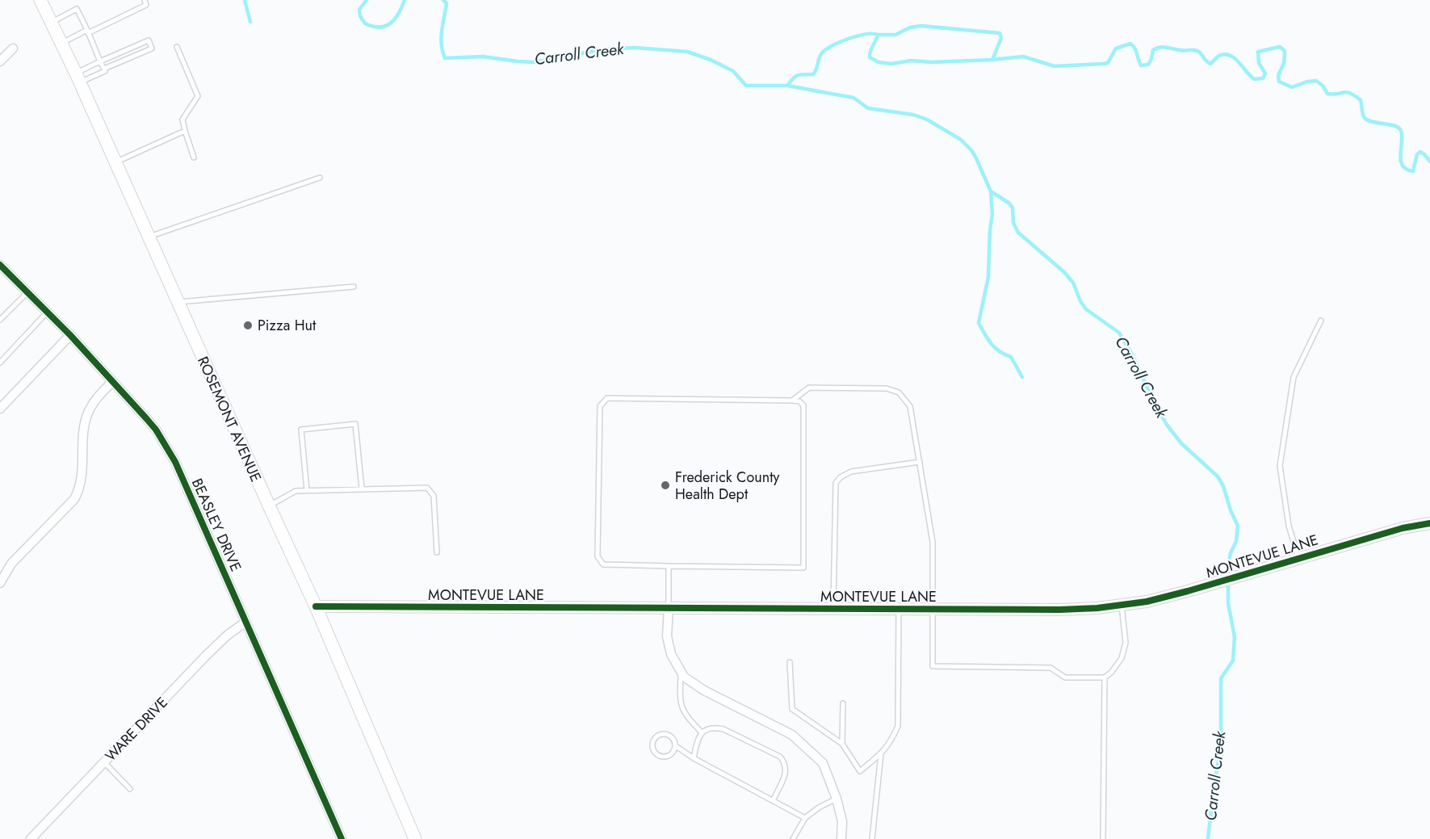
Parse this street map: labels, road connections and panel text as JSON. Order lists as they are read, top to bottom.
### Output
{
  "streets": {
    "main road": ["ROSEMONT AVENUE"],
    "street": ["BEASLEY DRIVE", "MONTEVUE LANE", "WARE DRIVE"]
  },
  "crossings": [
    ["ROSEMONT AVENUE", "MONTEVUE LANE"],
    ["BEASLEY DRIVE", "WARE DRIVE"]
  ],
  "water": ["Carroll Creek"],
  "places": ["Pizza Hut", "Frederick County Health Dept"]
}
